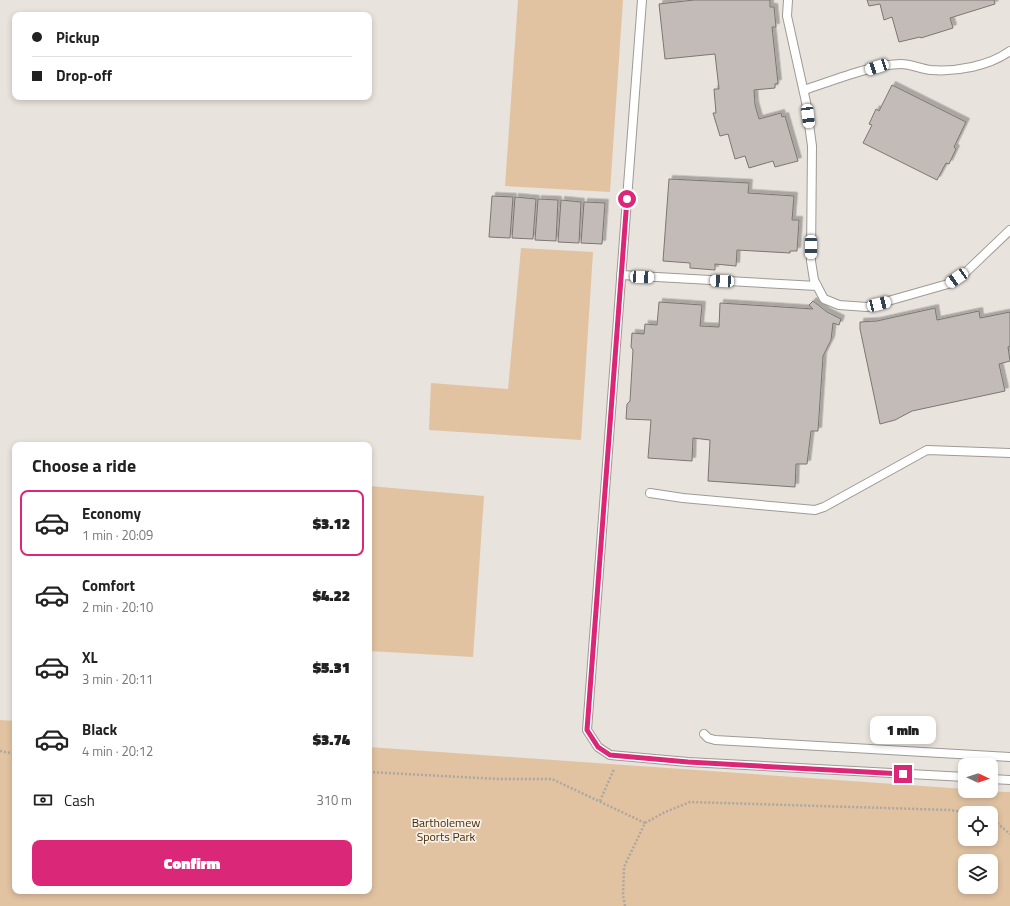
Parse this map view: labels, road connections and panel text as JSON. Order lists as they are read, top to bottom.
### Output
{
  "parks": ["Bartholemew Sports Park"],
  "north": "right",
  "page": {
    "banner": ["Pickup", "Drop-off"],
    "heading": "Choose a ride",
    "list": [
      {
        "name": "Economy",
        "note": "1 min · 20:09",
        "value": "$3.12"
      },
      {
        "name": "Comfort",
        "note": "2 min · 20:10",
        "value": "$4.22"
      },
      {
        "name": "XL",
        "note": "3 min · 20:11",
        "value": "$5.31"
      },
      {
        "name": "Black",
        "note": "4 min · 20:12",
        "value": "$3.74"
      }
    ],
    "bubble": "1 min",
    "pay": ["Cash", "310 m"],
    "buttons": "Confirm"
  }
}
